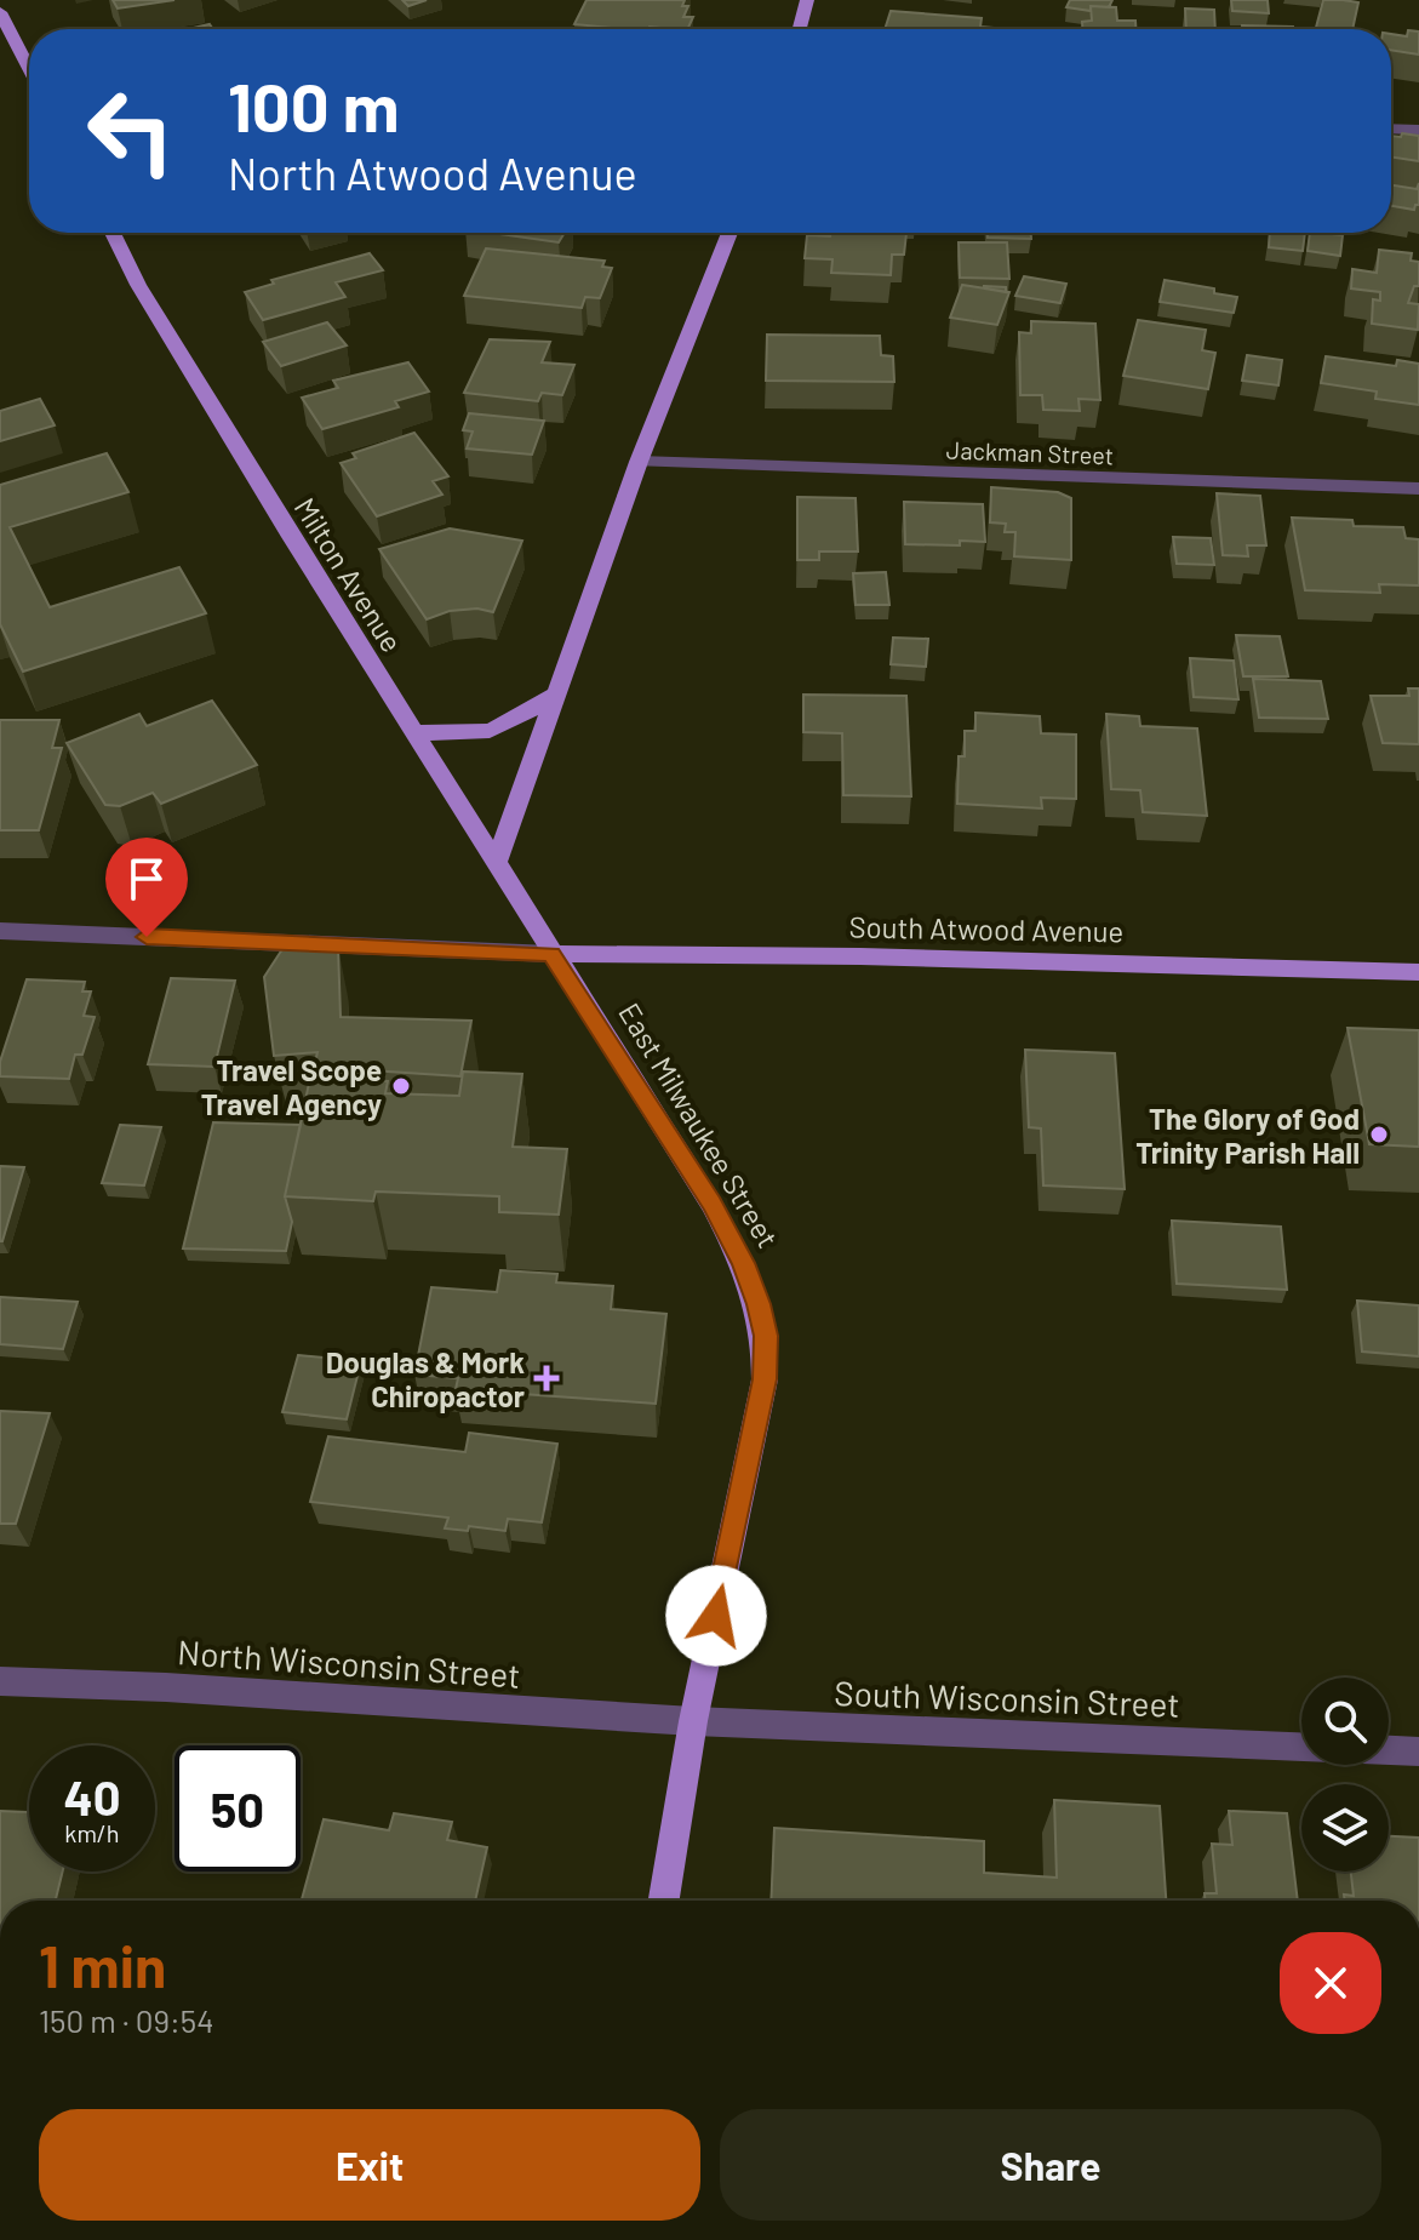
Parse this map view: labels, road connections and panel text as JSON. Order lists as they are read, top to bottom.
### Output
{
  "streets": {
    "main road": ["Milton Avenue", "South Atwood Avenue", "East Milwaukee Street"],
    "street": ["Jackman Street", "North Wisconsin Street", "South Wisconsin Street"]
  },
  "crossings": [
    ["Milton Avenue", "South Atwood Avenue"],
    ["Milton Avenue", "East Milwaukee Street"],
    ["South Atwood Avenue", "East Milwaukee Street"],
    ["East Milwaukee Street", "North Wisconsin Street"],
    ["East Milwaukee Street", "South Wisconsin Street"],
    ["North Wisconsin Street", "South Wisconsin Street"]
  ],
  "places": {
    "other": ["Travel Scope Travel Agency", "The Glory of God Trinity Parish Hall"],
    "health": ["Douglas & Mork Chiropactor"]
  },
  "page": {
    "turn": ["100 m", "North Atwood Avenue"],
    "speed": "40 km/h",
    "limit": "50",
    "heading": ["1 min", "150 m · 09:54"],
    "buttons": ["Exit", "Share"]
  }
}
